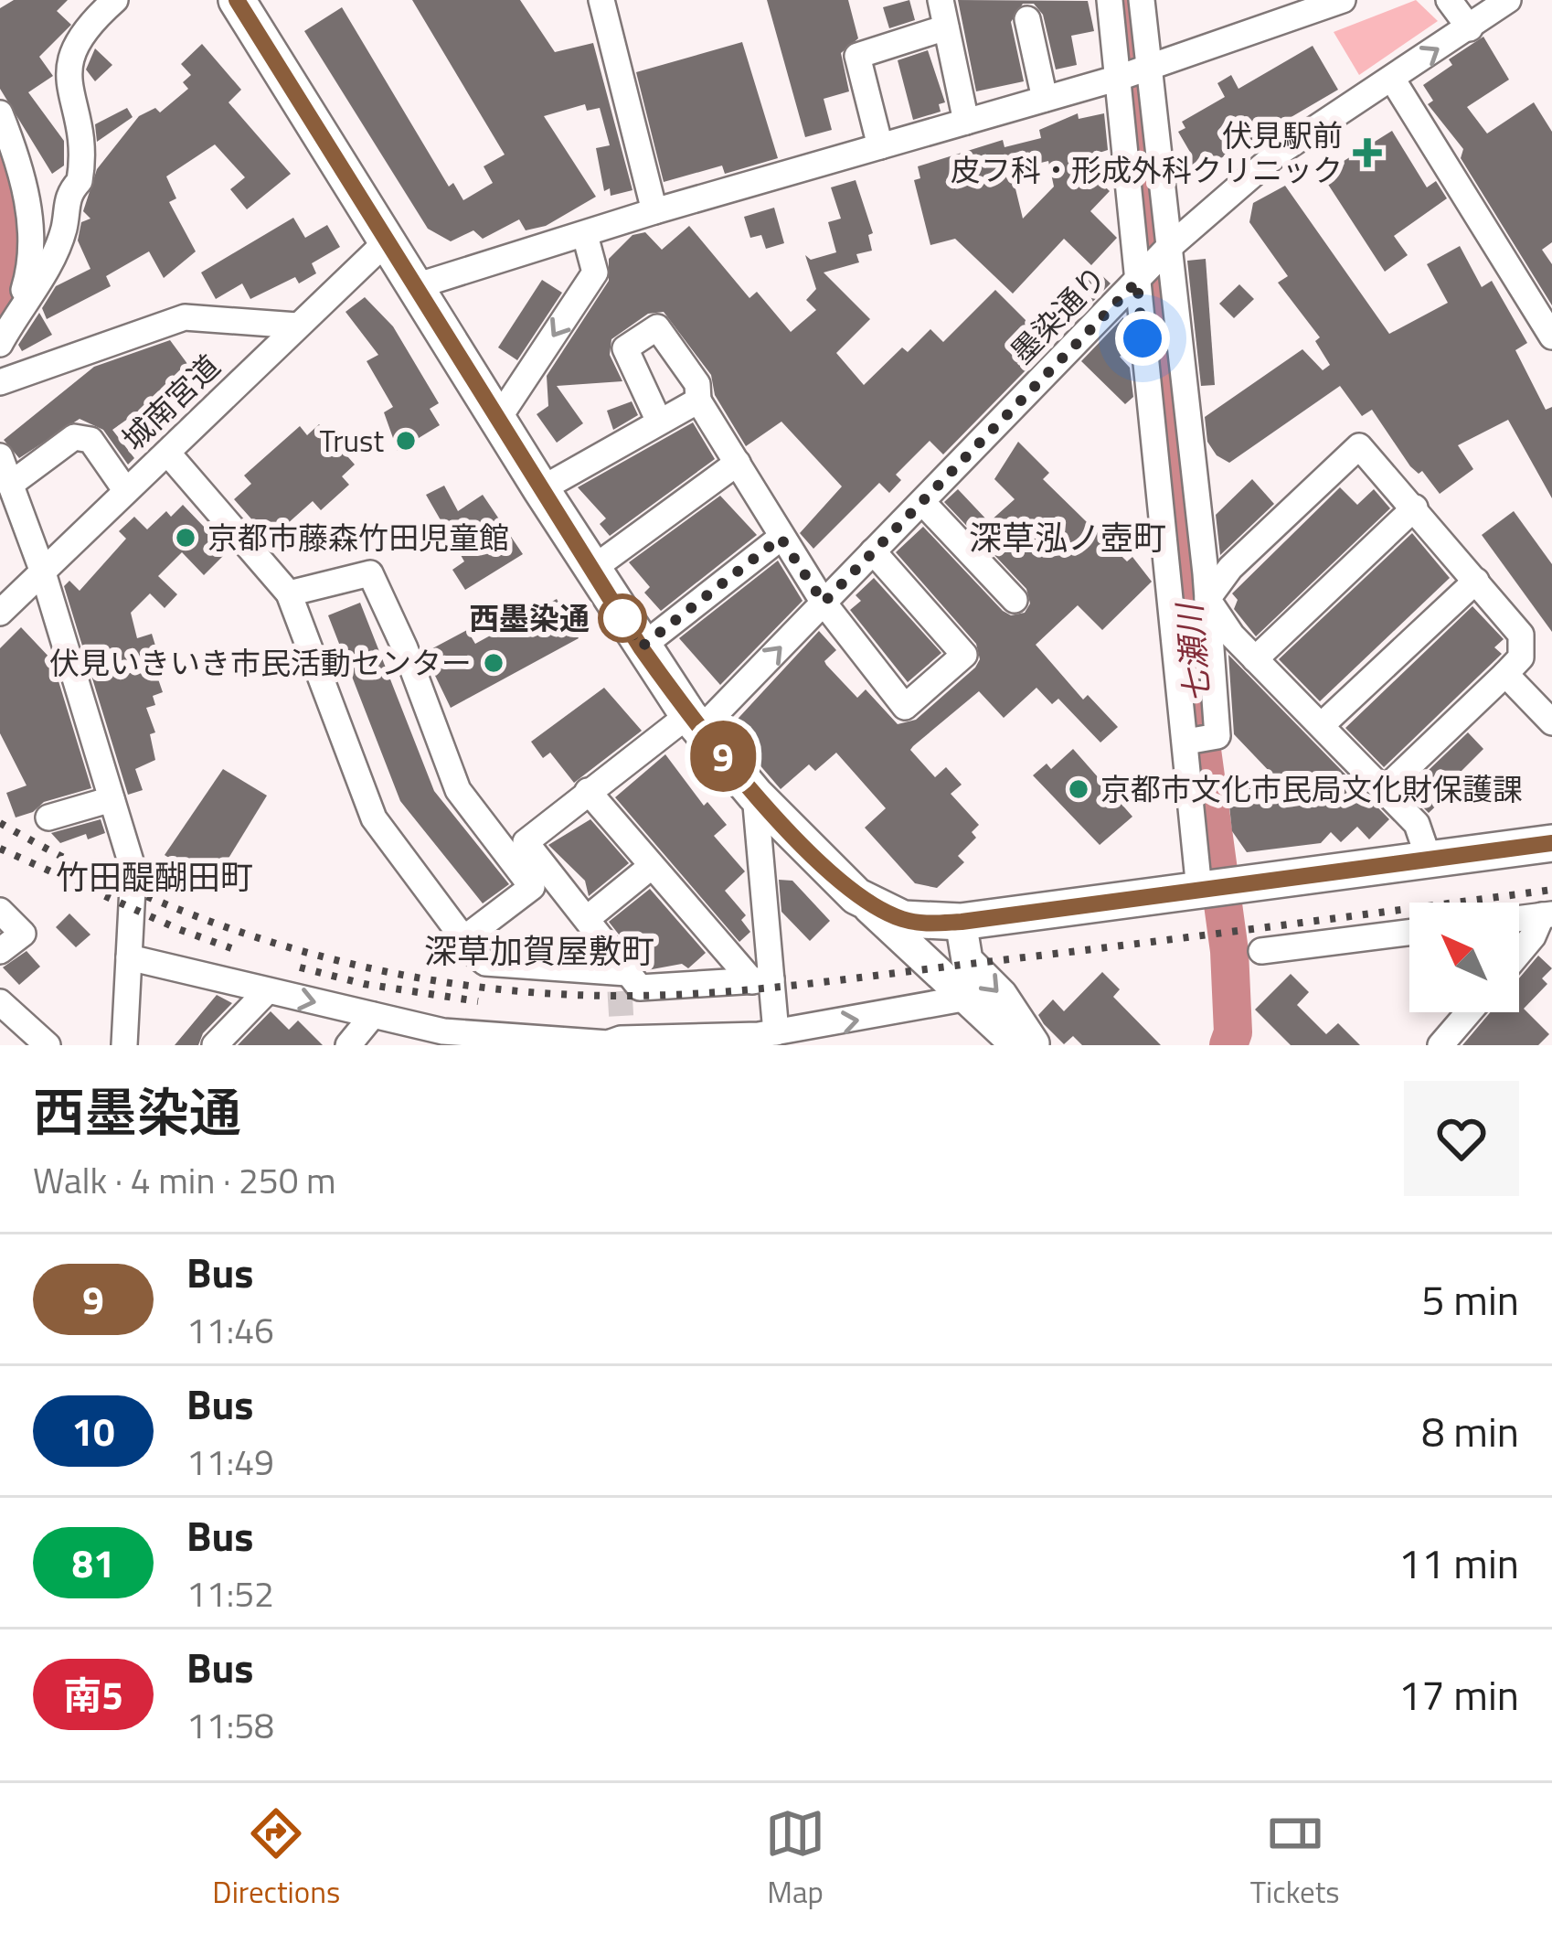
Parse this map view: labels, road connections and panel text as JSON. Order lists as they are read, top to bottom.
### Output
{
  "streets": {
    "street": ["墨染通り", "城南宮道"]
  },
  "districts": ["深草泓ノ壺町", "竹田醍醐田町", "深草加賀屋敷町"],
  "water": ["七瀬川"],
  "places": {
    "health": ["伏見駅前 皮フ科・形成外科クリニック"],
    "other": [
      "Trust",
      "京都市藤森竹田児童館",
      "西墨染通",
      "伏見いきいき市民活動センター",
      "京都市文化市民局文化財保護課"
    ]
  },
  "lines": ["bus line 9"],
  "north": "top left",
  "page": {
    "on_map": "9",
    "heading": ["西墨染通", "Walk · 4 min · 250 m"],
    "list": [
      {
        "mark": "9",
        "name": "Bus",
        "note": "11:46",
        "value": "5 min"
      },
      {
        "mark": "10",
        "name": "Bus",
        "note": "11:49",
        "value": "8 min"
      },
      {
        "mark": "81",
        "name": "Bus",
        "note": "11:52",
        "value": "11 min"
      },
      {
        "mark": "南5",
        "name": "Bus",
        "note": "11:58",
        "value": "17 min"
      }
    ],
    "tabs": ["Directions", "Map", "Tickets"]
  }
}
